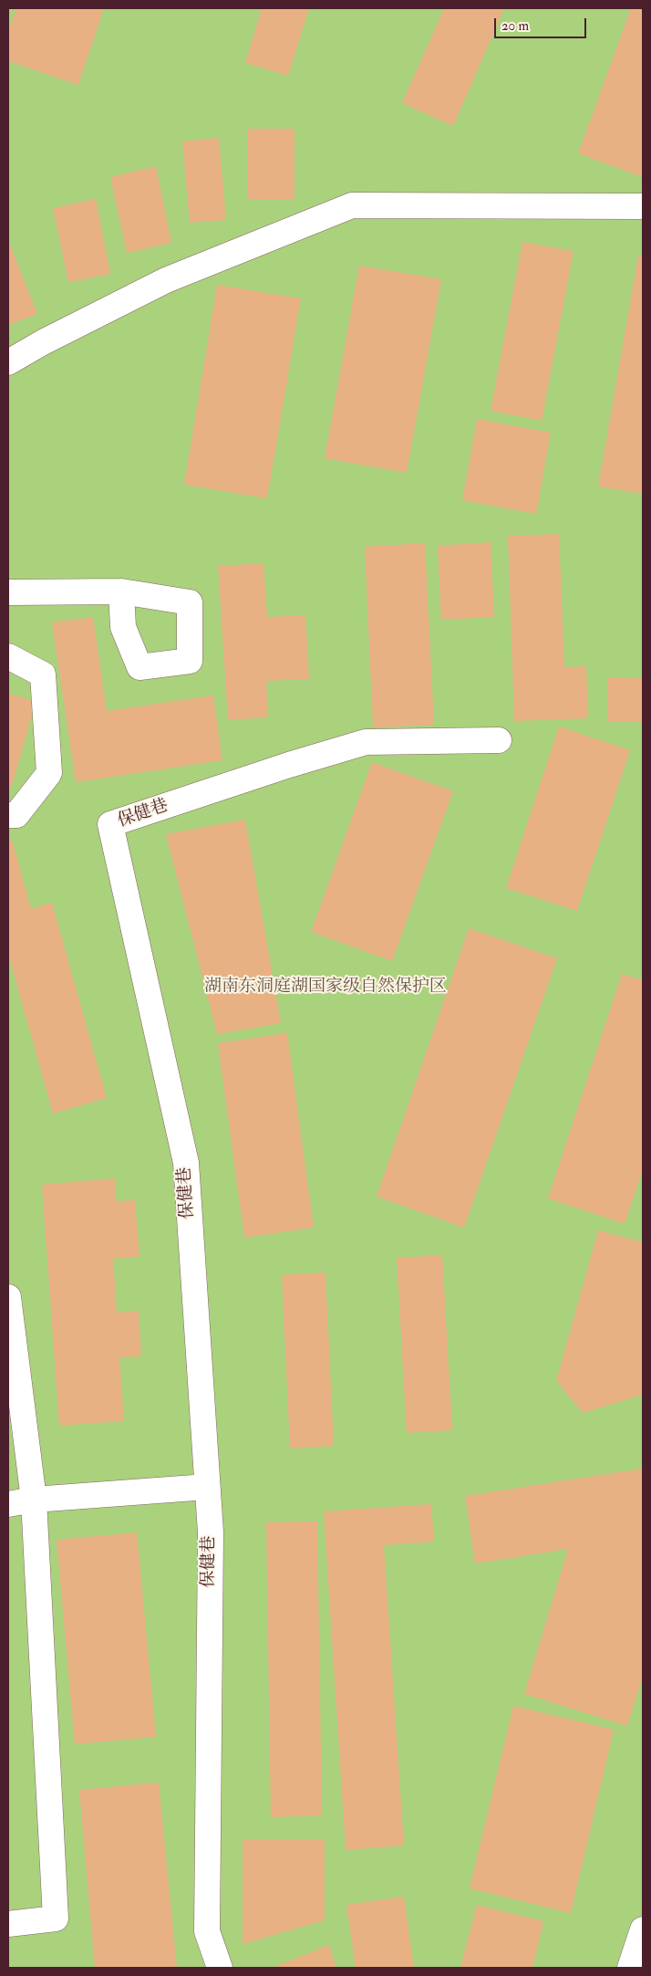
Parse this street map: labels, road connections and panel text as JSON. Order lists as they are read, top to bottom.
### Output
{
  "streets": {
    "street": ["保健巷"]
  },
  "parks": ["湖南东洞庭湖国家级自然保护区"],
  "scale_bar": "20 m"
}
